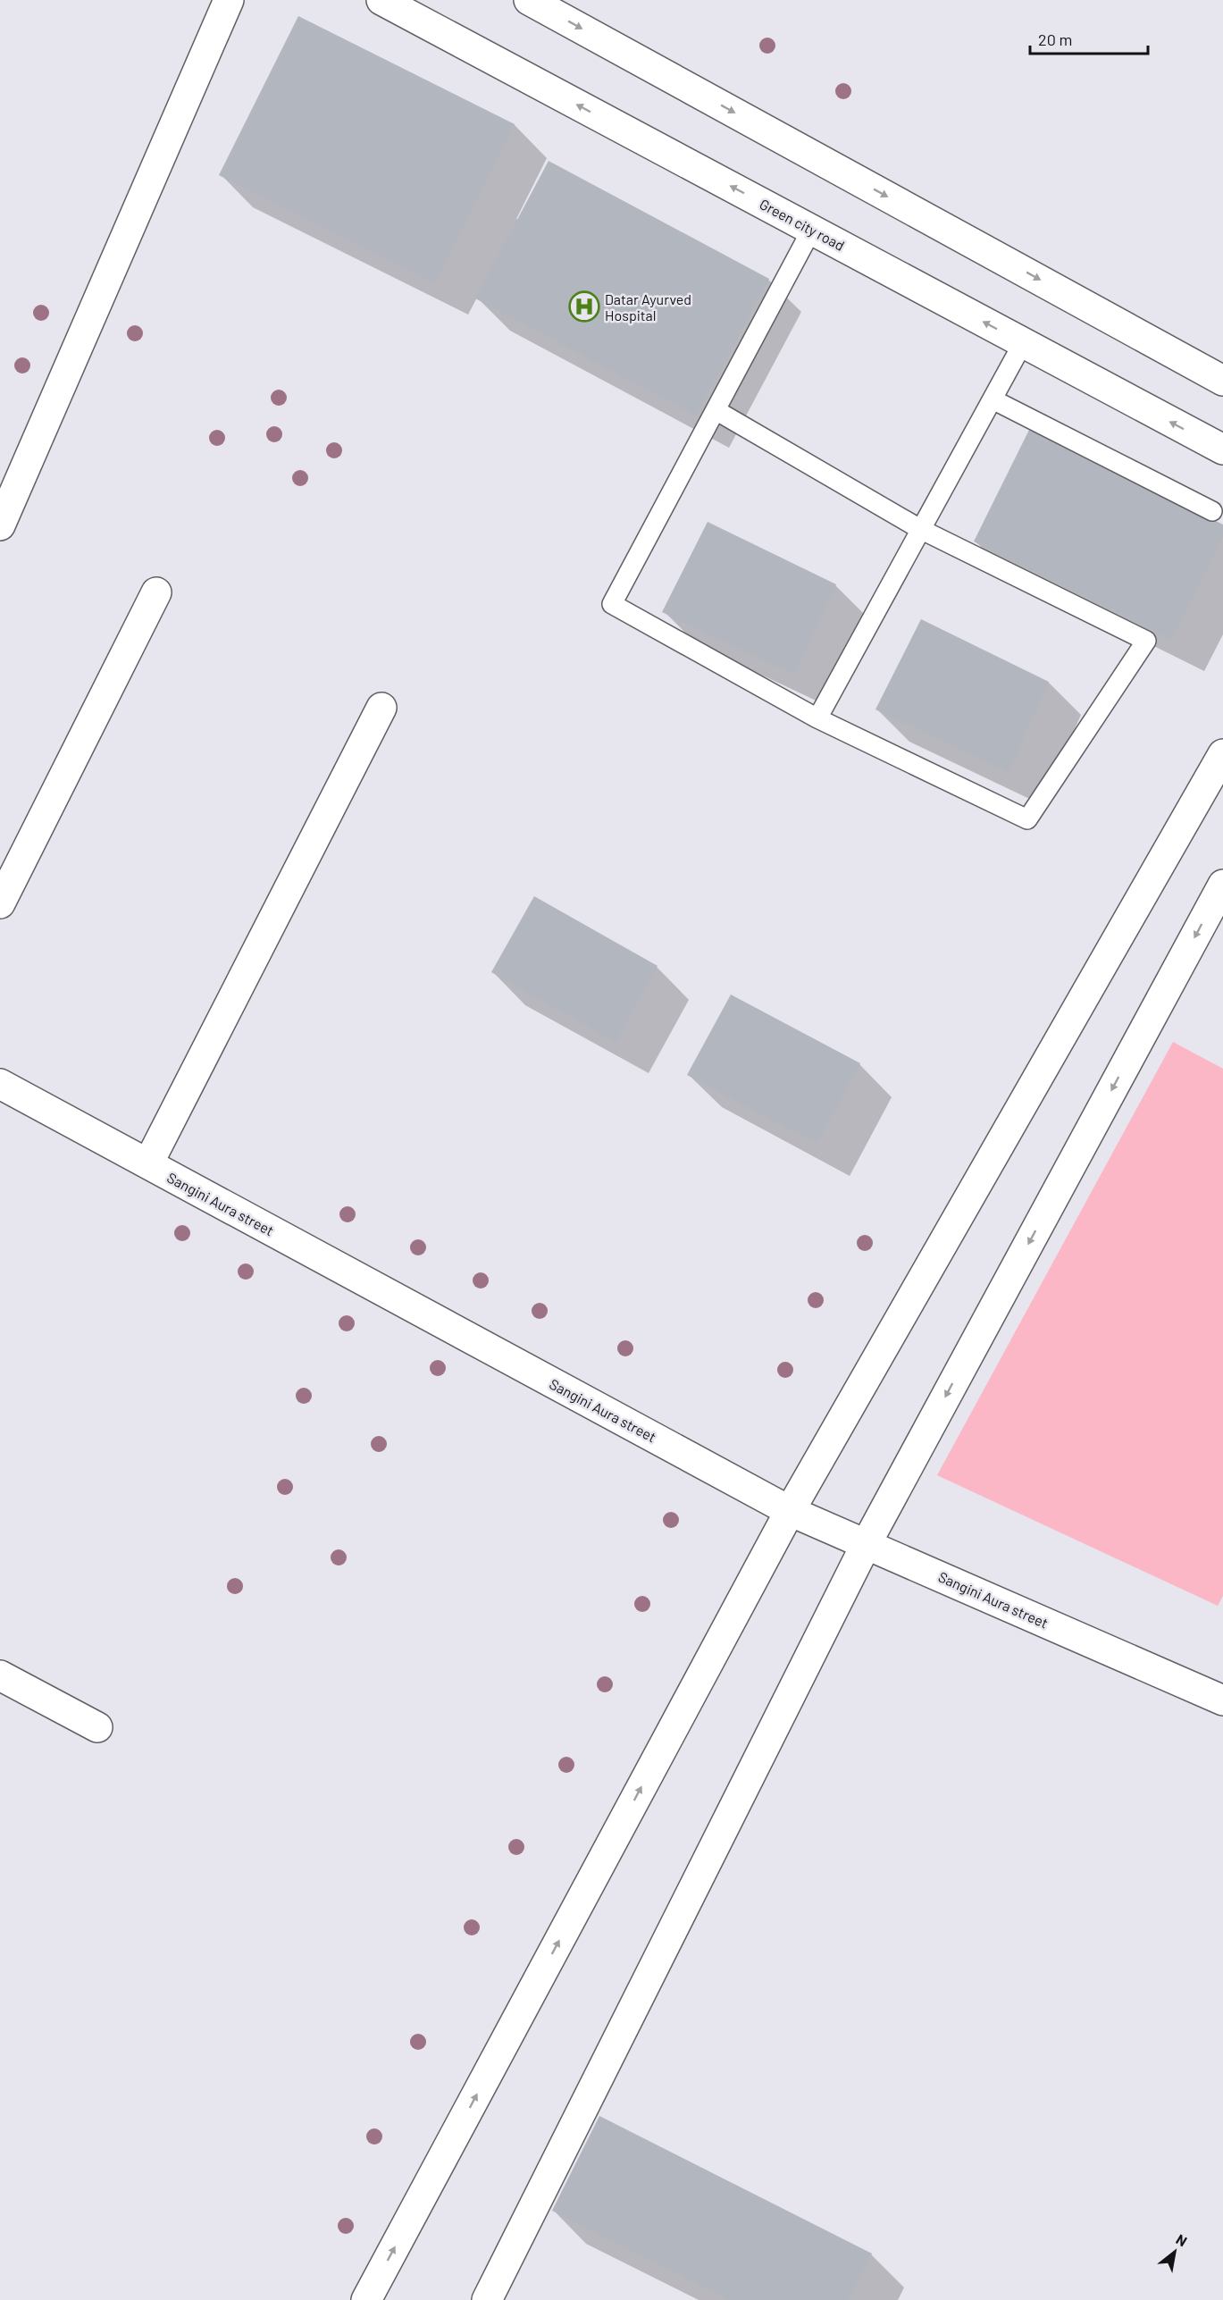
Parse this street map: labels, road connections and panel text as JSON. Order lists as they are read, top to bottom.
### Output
{
  "streets": {
    "street": ["Green city road", "Sangini Aura street"]
  },
  "places": {
    "hospital": ["Datar Ayurved Hospital"]
  },
  "scale_bar": "20 m",
  "north": "top right"
}
